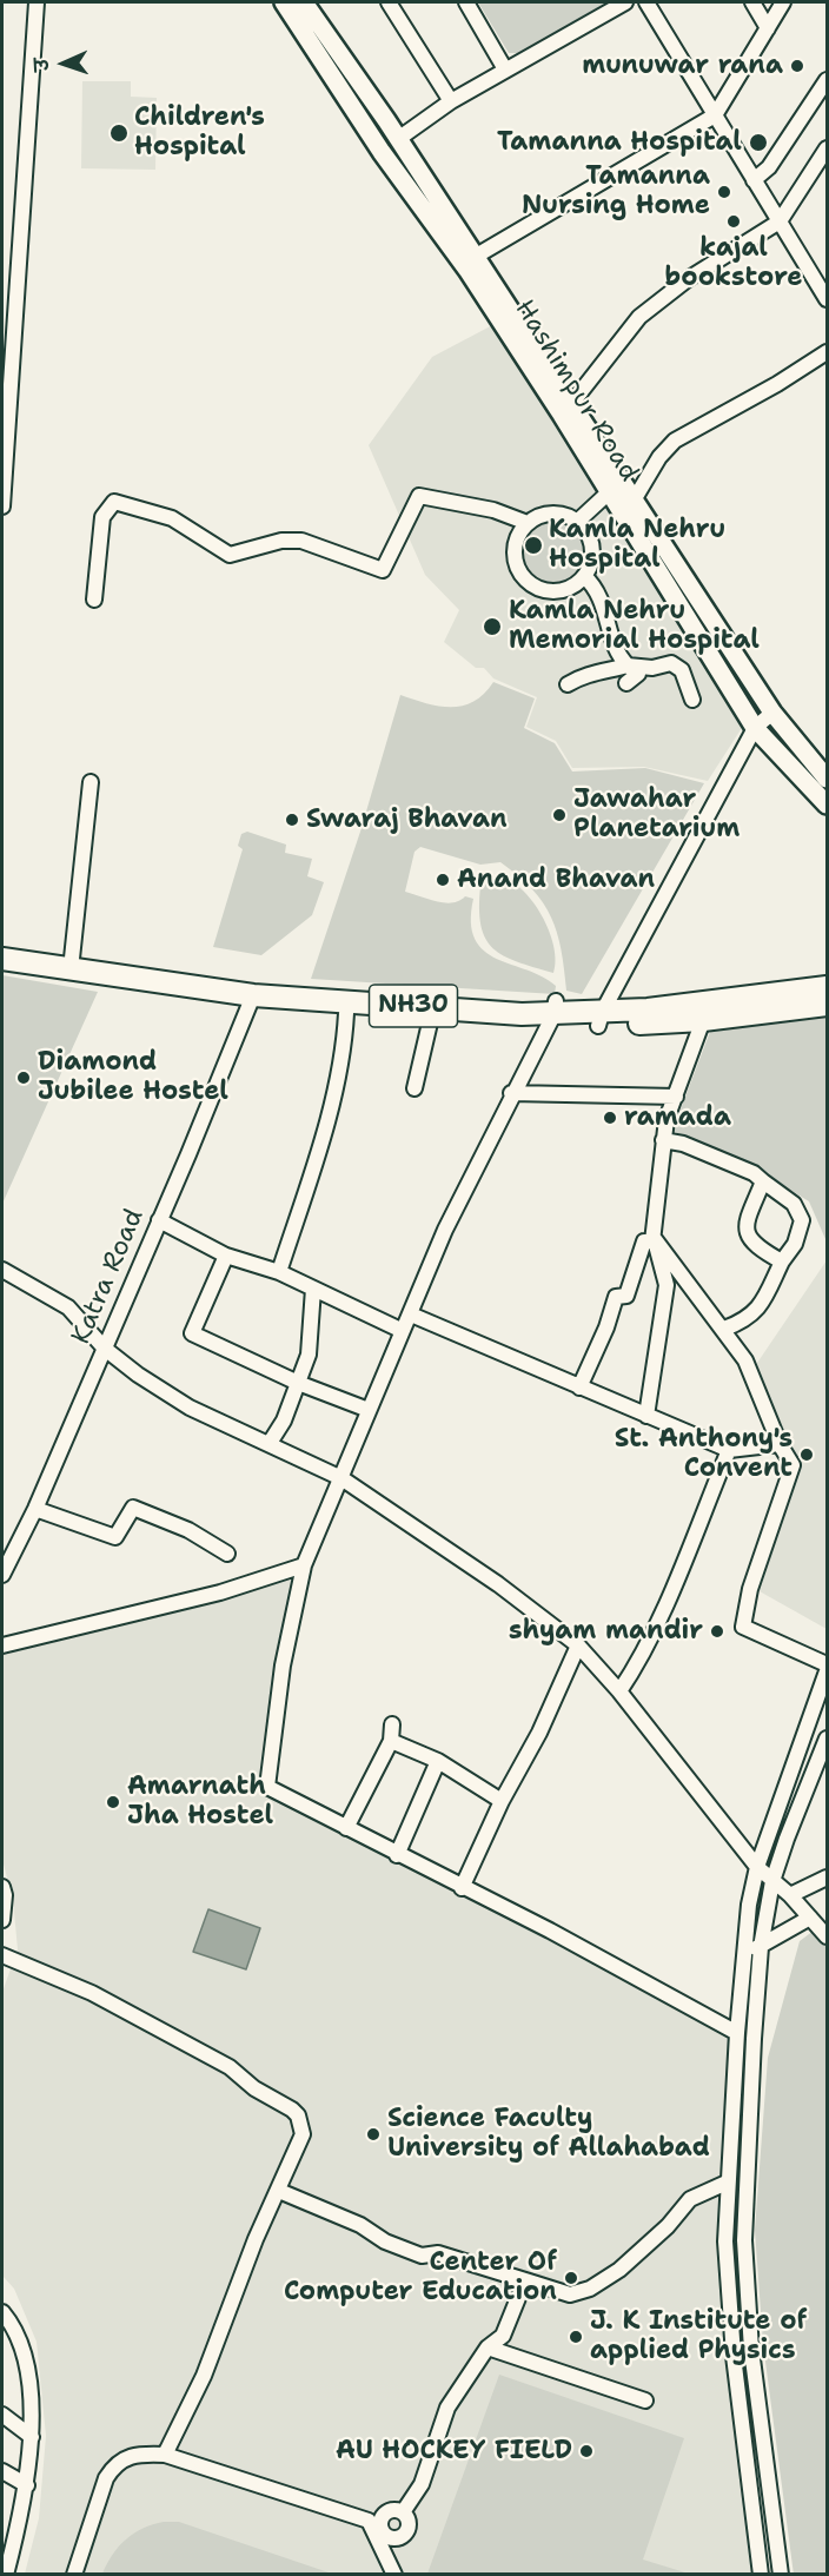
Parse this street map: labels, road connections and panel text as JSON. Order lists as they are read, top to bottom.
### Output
{
  "streets": {
    "highway": ["NH30"],
    "main road": ["Hashimpur Road"],
    "street": ["Katra Road"]
  },
  "crossings": [
    ["NH30", "Katra Road"]
  ],
  "places": [
    "munuwar rana",
    "Children's Hospital",
    "Tamanna Hospital",
    "Tamanna Nursing Home",
    "kajal bookstore",
    "Kamla Nehru Hospital",
    "Kamla Nehru Memorial Hospital",
    "Jawahar Planetarium",
    "Swaraj Bhavan",
    "Anand Bhavan",
    "Diamond Jubilee Hostel",
    "ramada",
    "St. Anthony's Convent",
    "shyam mandir",
    "Amarnath Jha Hostel",
    "Science Faculty University of Allahabad",
    "Center Of Computer Education",
    "J. K Institute of applied Physics",
    "AU HOCKEY FIELD"
  ],
  "north": "left"
}
